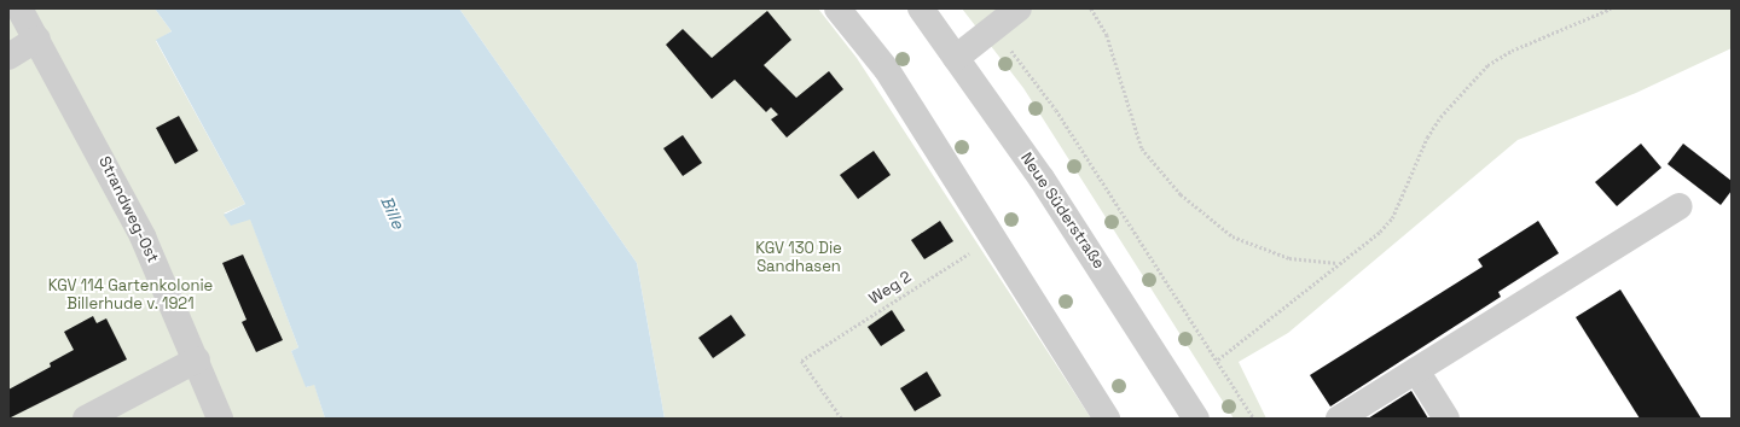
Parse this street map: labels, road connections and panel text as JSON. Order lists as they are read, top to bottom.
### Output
{
  "streets": {
    "street": ["Strandweg-Ost", "Neue Süderstraße"],
    "path": ["Weg 2"]
  },
  "water": ["Bille"],
  "parks": ["KGV 130 Die Sandhasen", "KGV 114 Gartenkolonie Billerhude v. 1921"]
}
